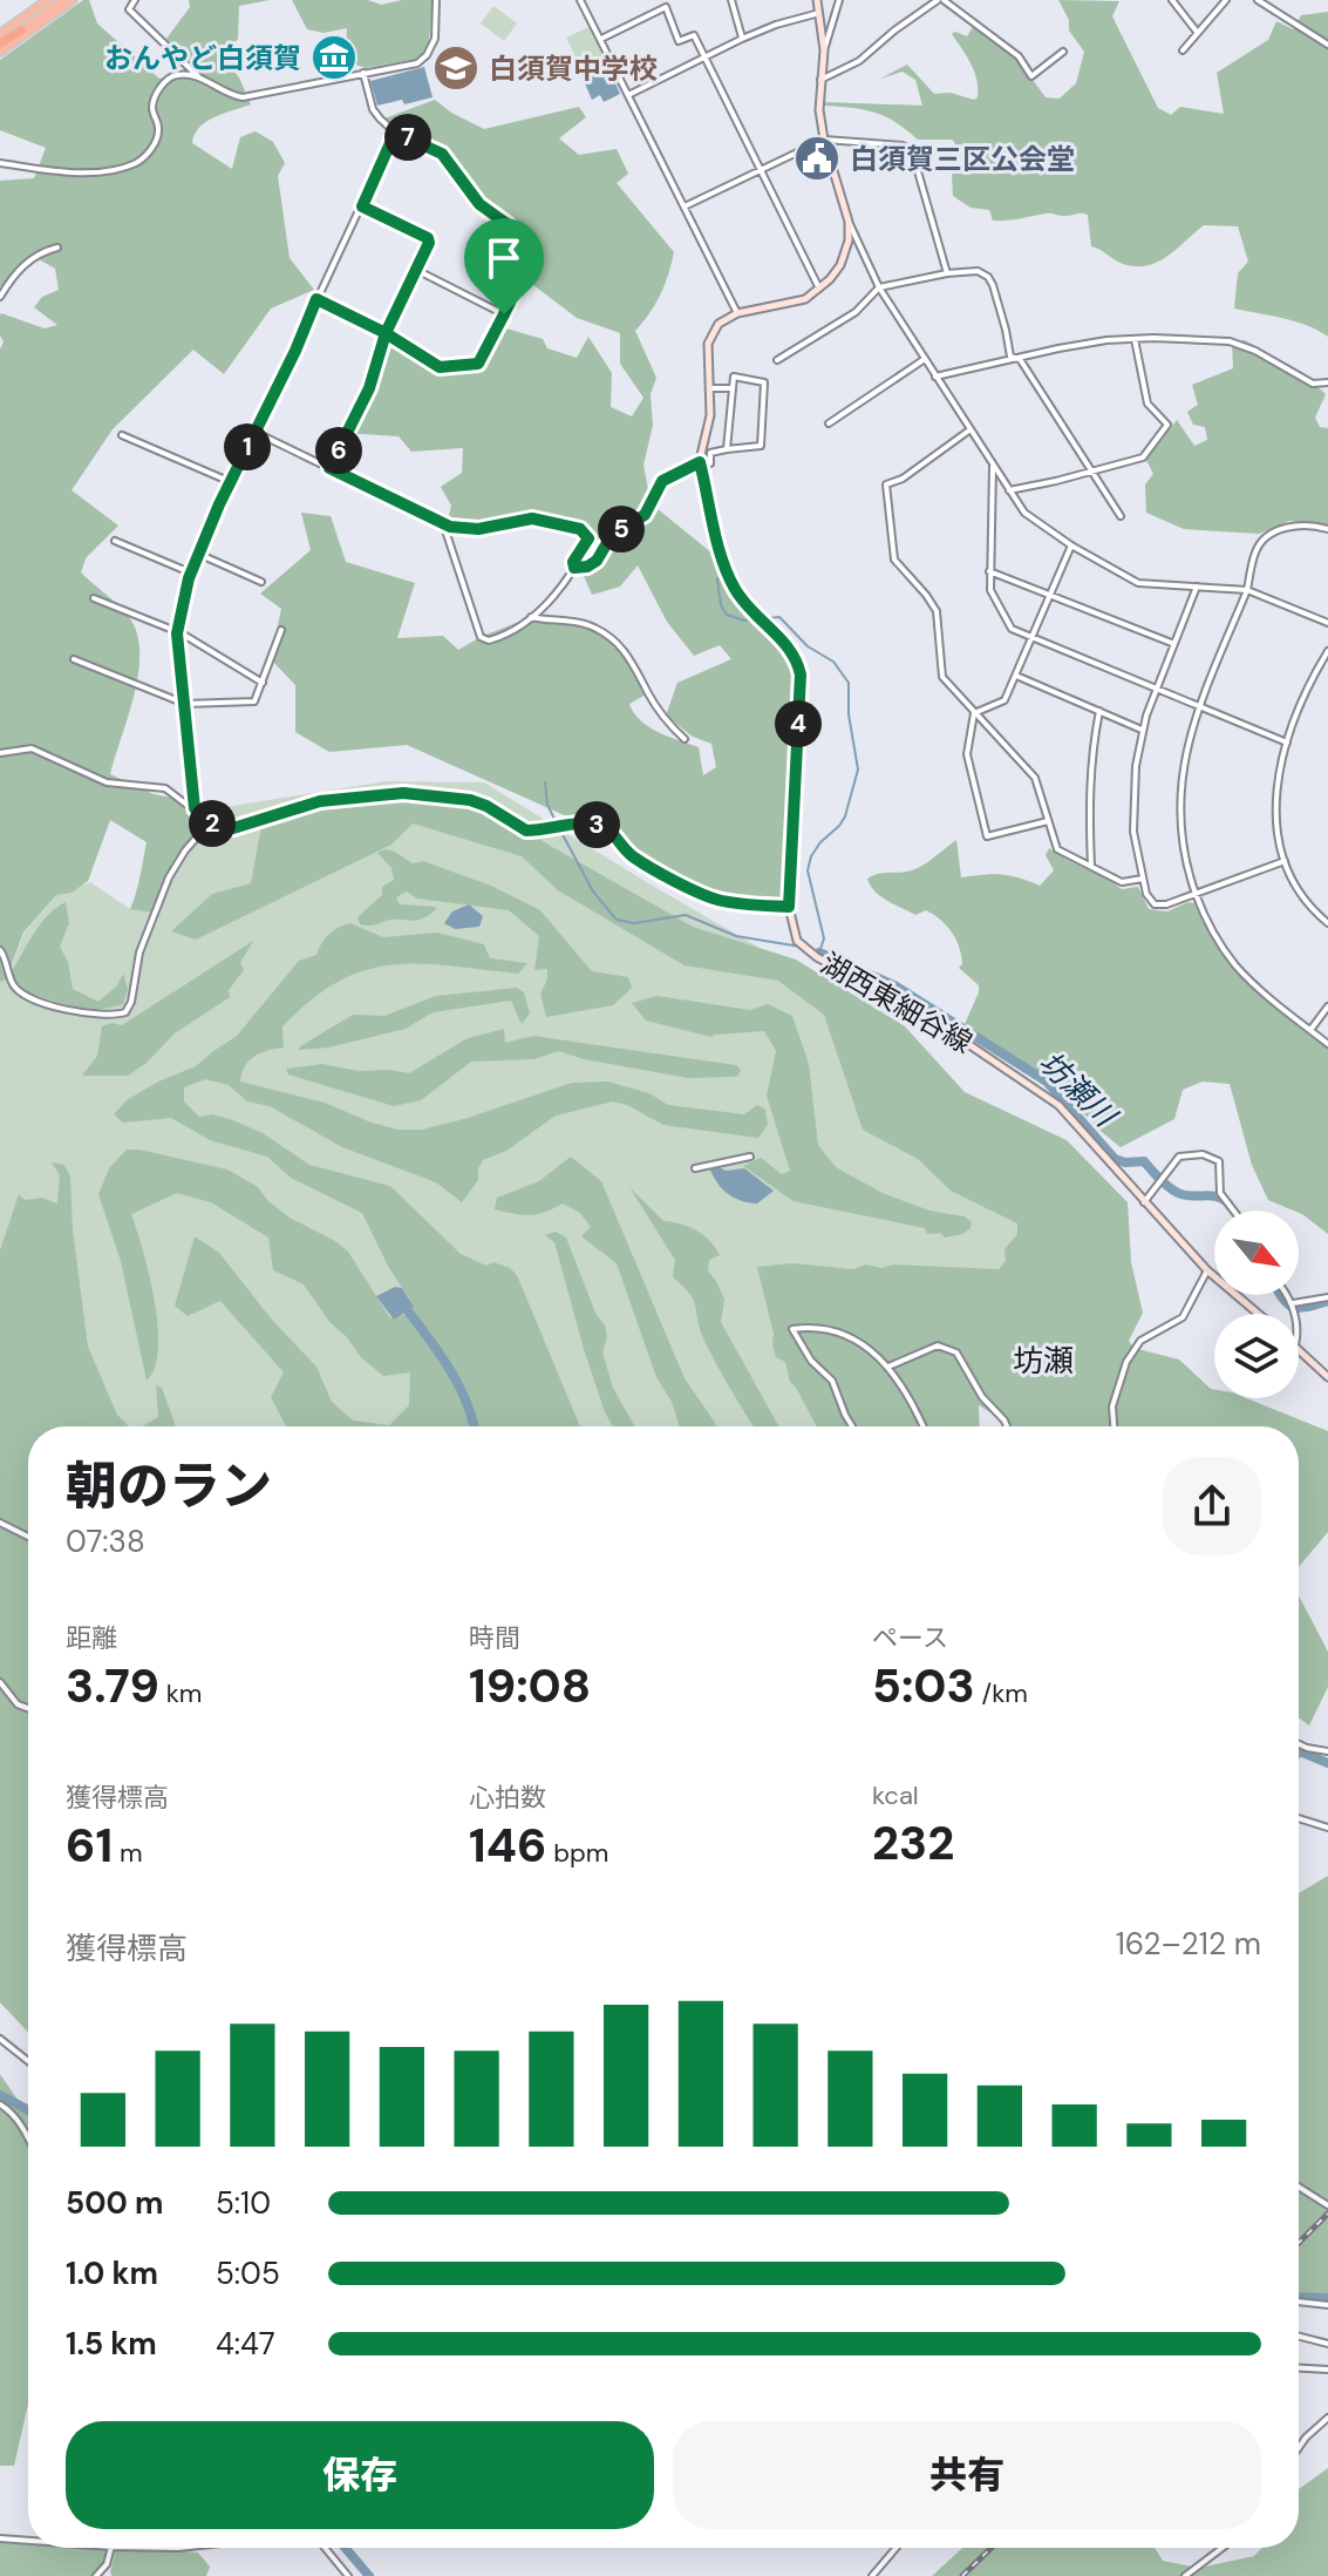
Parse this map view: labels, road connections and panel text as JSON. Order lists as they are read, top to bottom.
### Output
{
  "streets": {
    "main road": ["湖西東細谷線"]
  },
  "districts": ["坊瀬"],
  "water": ["坊瀬川"],
  "places": {
    "museum": ["おんやど白須賀"],
    "school or university": ["白須賀中学校"],
    "public building": ["白須賀三区公会堂"]
  },
  "north": "bottom right",
  "page": {
    "pins": [
      "7",
      "1",
      "6",
      "5",
      "4",
      "2",
      "3"
    ],
    "heading": ["朝のラン", "07:38"],
    "stats": [
      ["距離", "3.79 km"],
      ["時間", "19:08"],
      ["ペース", "5:03 /km"],
      ["獲得標高", "61 m"],
      ["心拍数", "146 bpm"],
      ["kcal", "232"]
    ],
    "chart": ["獲得標高", "162–212 m"],
    "list": [
      {
        "name": "500 m",
        "note": "5:10"
      },
      {
        "name": "1.0 km",
        "note": "5:05"
      },
      {
        "name": "1.5 km",
        "note": "4:47"
      }
    ],
    "buttons": ["保存", "共有"]
  }
}
